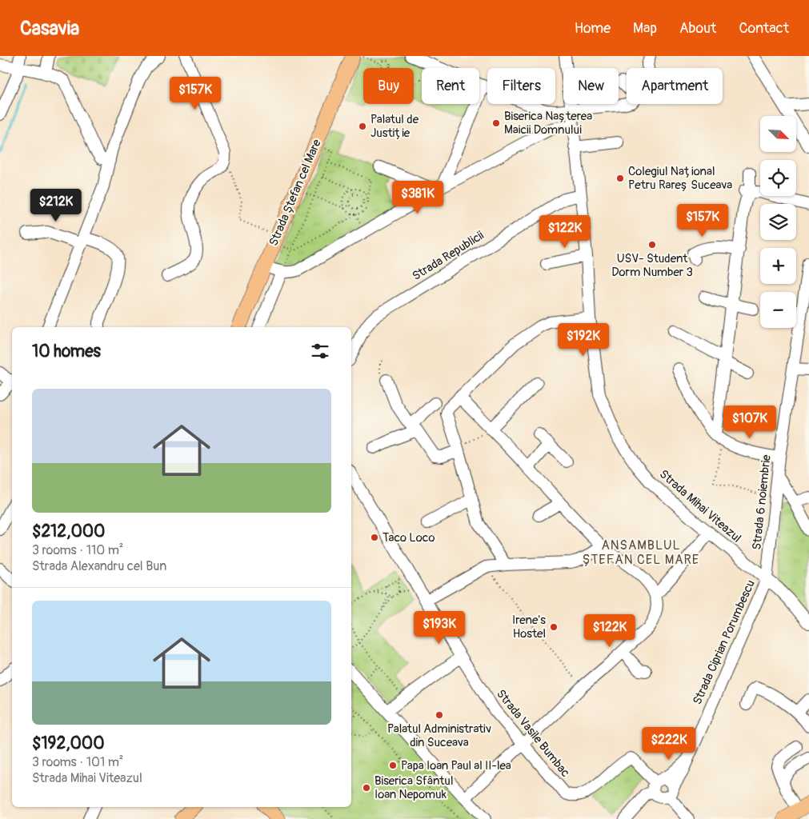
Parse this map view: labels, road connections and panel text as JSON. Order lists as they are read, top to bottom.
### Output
{
  "streets": {
    "main road": ["Strada Ștefan cel Mare"],
    "street": [
      "Strada Republicii",
      "Strada 6 noiembrie",
      "Strada Mihai Viteazul",
      "Strada Ciprian Porumbescu",
      "Strada Vasile Bumbac"
    ]
  },
  "crossings": [
    ["Strada Republicii", "Strada Mihai Viteazul"],
    ["Strada 6 noiembrie", "Strada Mihai Viteazul"],
    ["Strada 6 noiembrie", "Strada Ciprian Porumbescu"],
    ["Strada Mihai Viteazul", "Strada Ciprian Porumbescu"],
    ["Strada Ciprian Porumbescu", "Strada Vasile Bumbac"]
  ],
  "districts": ["ANSAMBLUL ȘTEFAN CEL MARE"],
  "places": [
    "Biserica Nașterea Maicii Domnului",
    "Palatul de Justiție",
    "Colegiul Național Petru Rareș Suceava",
    "USV- Student Dorm Number 3",
    "Taco Loco",
    "Irene's Hostel",
    "Palatul Administrativ din Suceava",
    "Papa Ioan Paul al II-lea",
    "Biserica Sfântul Ioan Nepomuk"
  ],
  "north": "bottom right",
  "page": {
    "header": "Casavia",
    "nav": [
      "Home",
      "Map",
      "About",
      "Contact"
    ],
    "chip": [
      "Buy",
      "Rent",
      "Filters",
      "New",
      "Apartment"
    ],
    "price": [
      "$157K",
      "$381K",
      "$212K",
      "$157K",
      "$122K",
      "$192K",
      "$107K",
      "$193K",
      "$122K",
      "$222K"
    ],
    "map_buttons": ["+", "−"],
    "heading": "10 homes",
    "list": [
      {
        "name": "$212,000",
        "note": "3 rooms · 110 m² · Strada Alexandru cel Bun"
      },
      {
        "name": "$192,000",
        "note": "3 rooms · 101 m² · Strada Mihai Viteazul"
      }
    ]
  }
}
